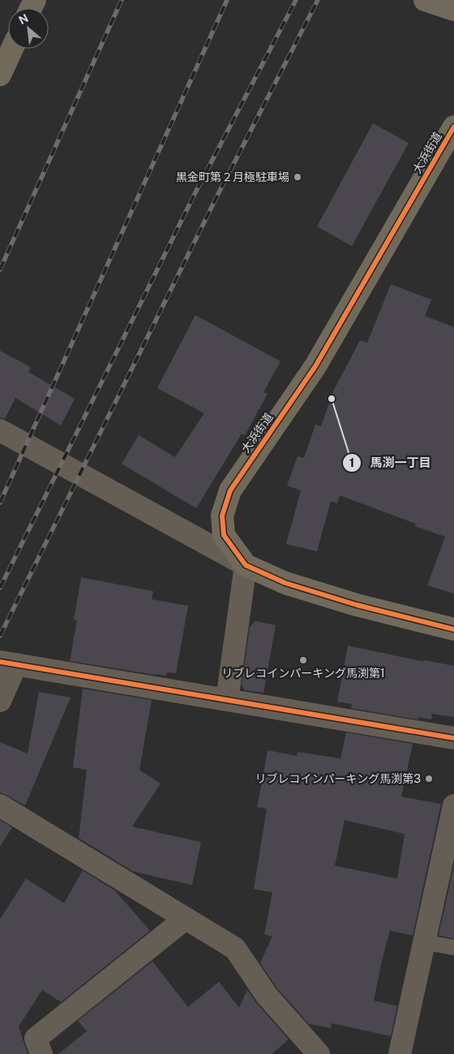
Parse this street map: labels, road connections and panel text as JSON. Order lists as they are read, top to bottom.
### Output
{
  "streets": {
    "street": ["大浜街道"]
  },
  "places": [
    "黒金町第２月極駐車場",
    "馬渕一丁目",
    "リブレコインパーキング馬渕第1",
    "リブレコインパーキング馬渕第3"
  ],
  "north": "top left"
}
